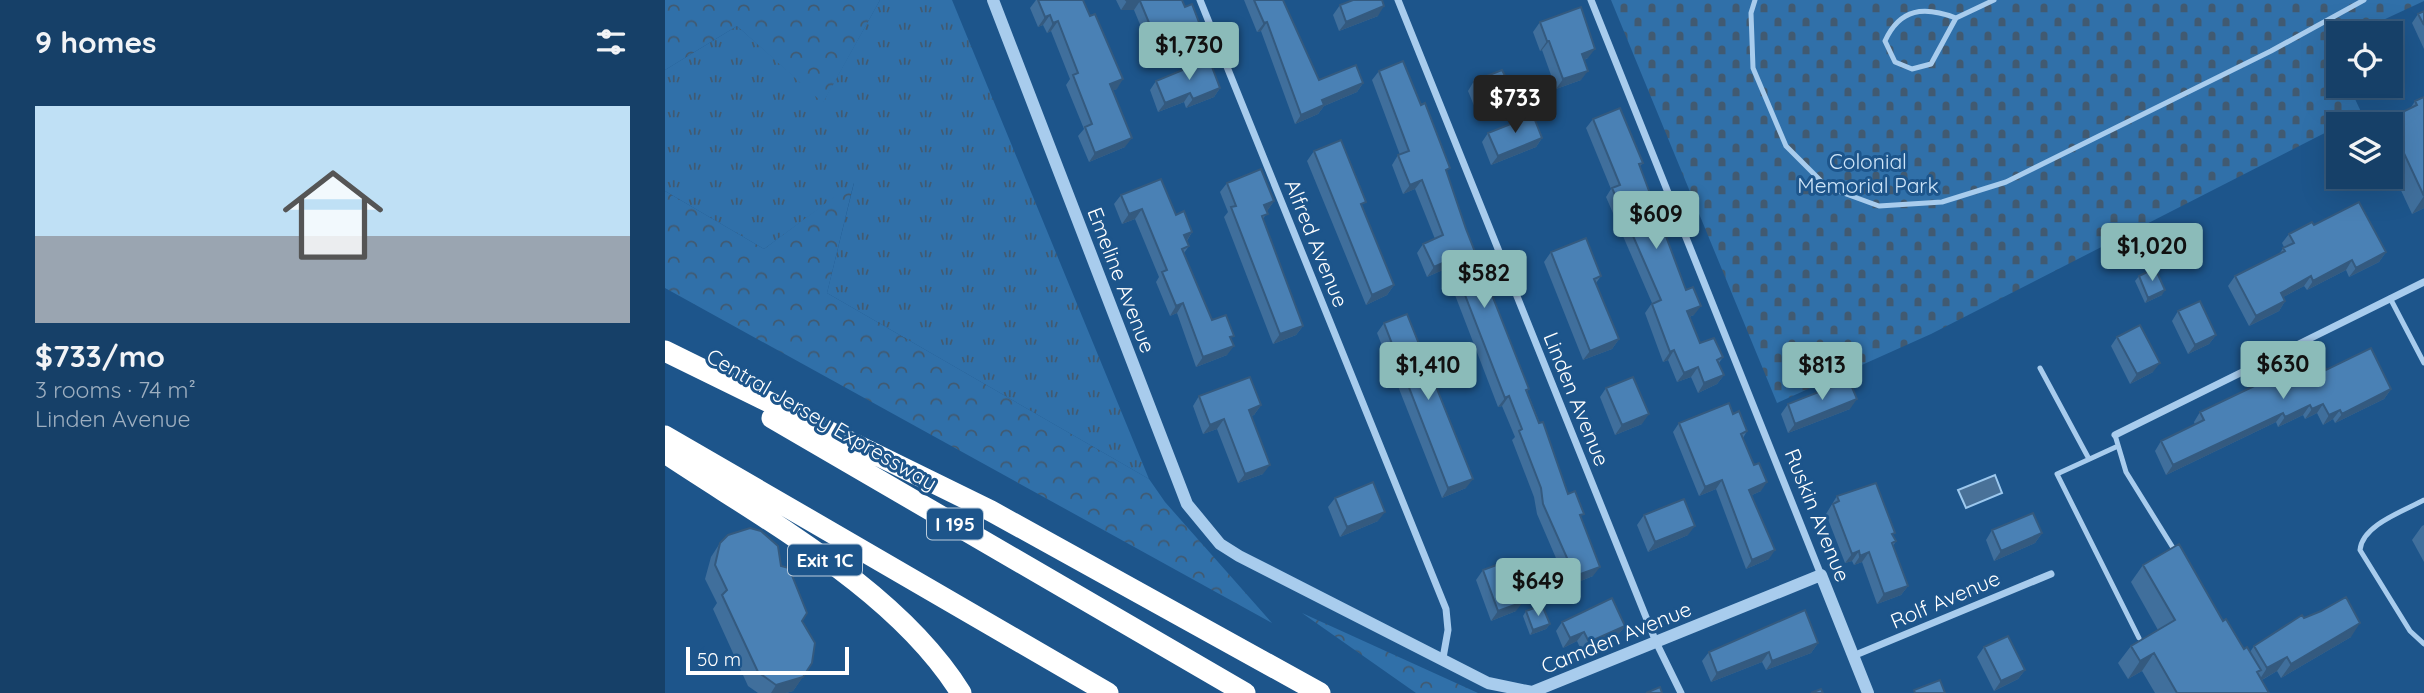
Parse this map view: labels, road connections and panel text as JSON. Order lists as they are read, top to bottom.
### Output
{
  "streets": {
    "highway": ["Central Jersey Expressway", "I 195", "Exit 1C"],
    "street": [
      "Alfred Avenue",
      "Emeline Avenue",
      "Linden Avenue",
      "Ruskin Avenue",
      "Rolf Avenue",
      "Camden Avenue"
    ]
  },
  "crossings": [
    ["Alfred Avenue", "Camden Avenue"],
    ["Emeline Avenue", "Camden Avenue"],
    ["Linden Avenue", "Camden Avenue"],
    ["Ruskin Avenue", "Rolf Avenue"],
    ["Ruskin Avenue", "Camden Avenue"]
  ],
  "parks": ["Colonial Memorial Park"],
  "scale_bar": "50 m",
  "page": {
    "heading": "9 homes",
    "price": [
      "$1,730",
      "$733",
      "$609",
      "$1,020",
      "$582",
      "$630",
      "$1,410",
      "$813",
      "$649"
    ],
    "list": [
      {
        "name": "$733/mo",
        "note": "3 rooms · 74 m² · Linden Avenue"
      }
    ],
    "scale": "50 m"
  }
}
